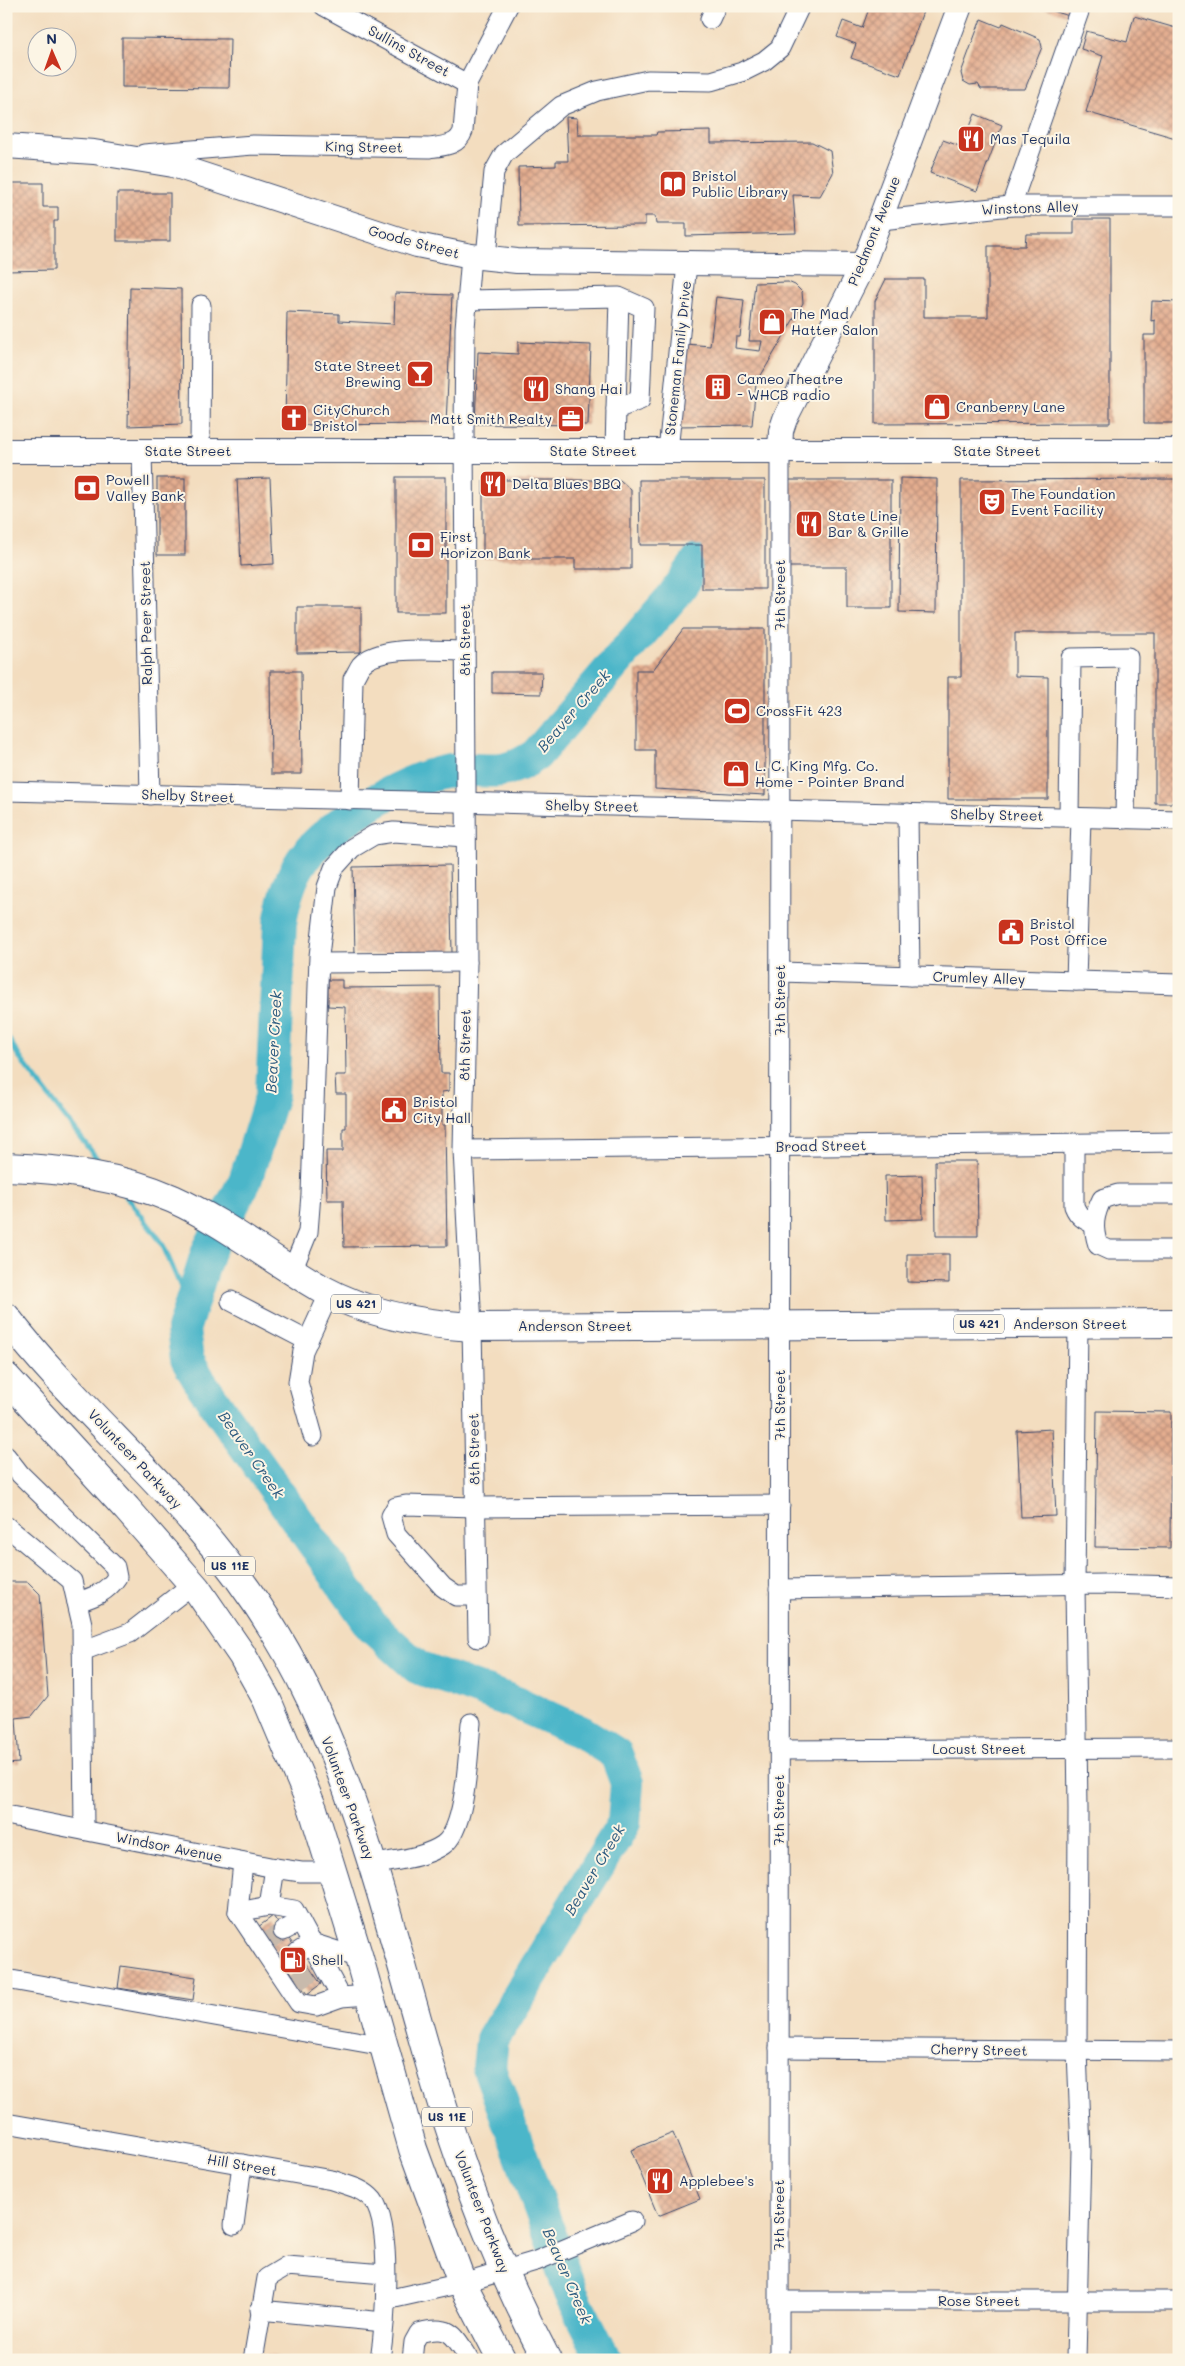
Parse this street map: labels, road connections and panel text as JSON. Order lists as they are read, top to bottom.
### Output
{
  "streets": {
    "highway": [
      "US 421",
      "Anderson Street",
      "Volunteer Parkway",
      "US 11E"
    ],
    "main road": ["Piedmont Avenue", "Goode Street", "State Street"],
    "street": [
      "Sullins Street",
      "King Street",
      "Winstons Alley",
      "Stoneman Family Drive",
      "7th Street",
      "Ralph Peer Street",
      "8th Street",
      "Shelby Street",
      "Crumley Alley",
      "Broad Street",
      "Locust Street",
      "Windsor Avenue",
      "Cherry Street",
      "Hill Street",
      "Rose Street"
    ]
  },
  "crossings": [
    ["Sullins Street", "King Street"],
    ["King Street", "Goode Street"],
    ["Winstons Alley", "Piedmont Avenue"],
    ["Piedmont Avenue", "Goode Street"],
    ["Piedmont Avenue", "State Street"],
    ["Piedmont Avenue", "7th Street"],
    ["Goode Street", "Stoneman Family Drive"],
    ["Stoneman Family Drive", "State Street"],
    ["State Street", "7th Street"],
    ["State Street", "Ralph Peer Street"],
    ["State Street", "8th Street"],
    ["7th Street", "Shelby Street"],
    ["7th Street", "Crumley Alley"],
    ["7th Street", "Broad Street"],
    ["7th Street", "Anderson Street"],
    ["7th Street", "Locust Street"],
    ["7th Street", "Cherry Street"],
    ["7th Street", "Rose Street"],
    ["Ralph Peer Street", "Shelby Street"],
    ["8th Street", "Shelby Street"],
    ["8th Street", "Broad Street"],
    ["8th Street", "Anderson Street"],
    ["US 11E", "Windsor Avenue"]
  ],
  "water": ["Beaver Creek"],
  "places": {
    "restaurant": [
      "Mas Tequila",
      "Shang Hai",
      "Delta Blues BBQ",
      "State Line Bar & Grille",
      "Applebee's"
    ],
    "library": ["Bristol Public Library"],
    "shop": ["The Mad Hatter Salon", "Cranberry Lane", "L. C. King Mfg. Co. Home - Pointer Brand"],
    "bar": ["State Street Brewing"],
    "building": ["Cameo Theatre - WHCB radio"],
    "church": ["CityChurch Bristol"],
    "office": ["Matt Smith Realty"],
    "bank": ["Powell Valley Bank", "First Horizon Bank"],
    "theatre": ["The Foundation Event Facility"],
    "sports": ["CrossFit 423"],
    "public building": ["Bristol Post Office", "Bristol City Hall"],
    "fuel station": ["Shell"]
  },
  "north": "top"
}
